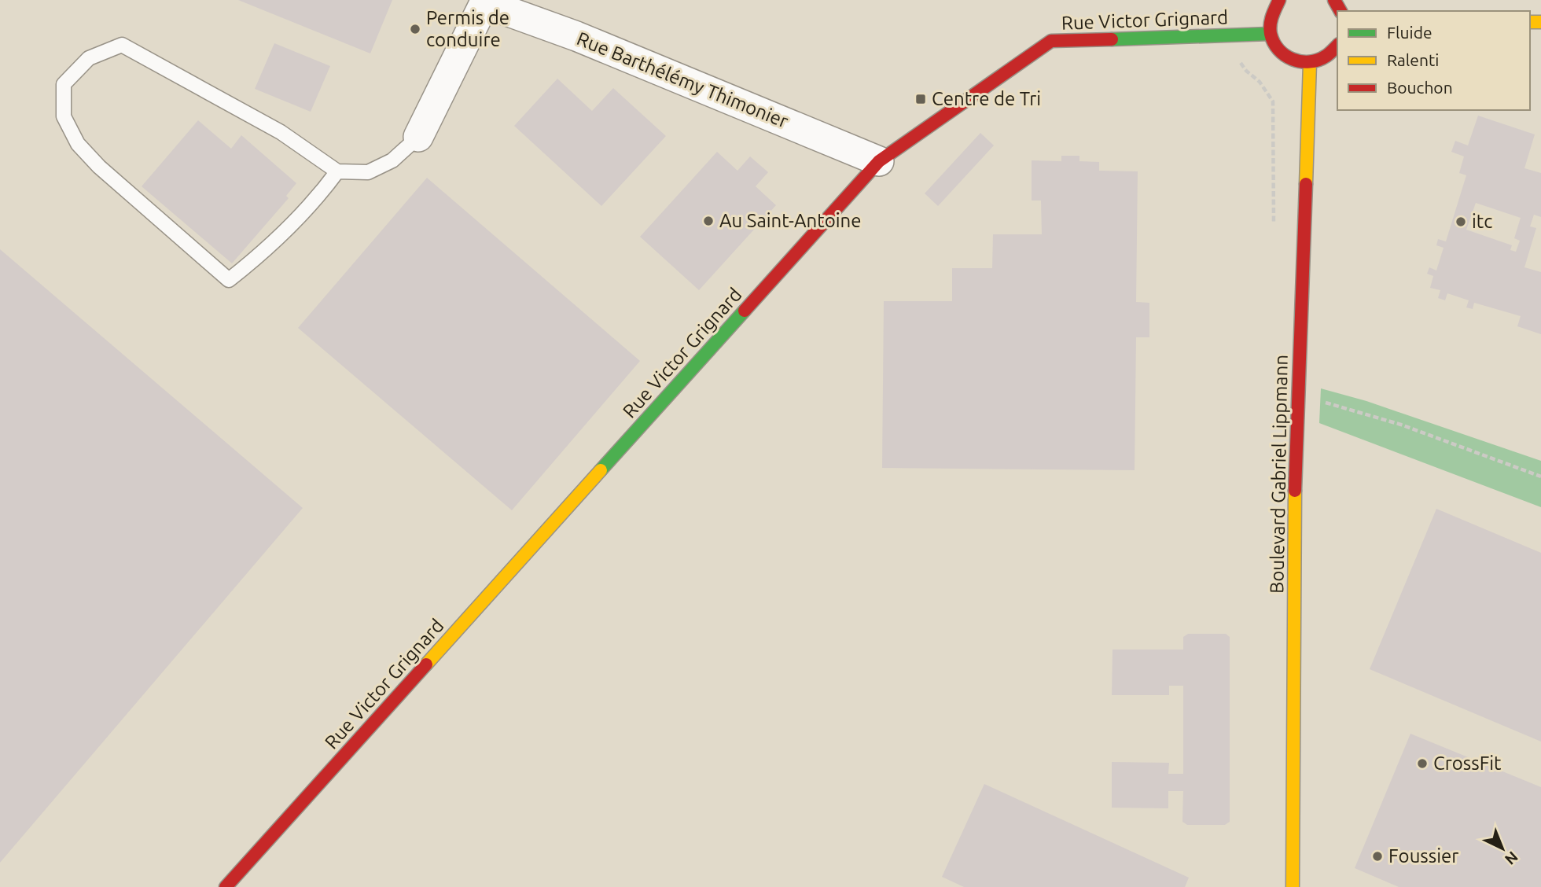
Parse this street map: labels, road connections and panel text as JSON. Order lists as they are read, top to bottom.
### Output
{
  "streets": {
    "street": ["Rue Victor Grignard", "Rue Barthélémy Thimonier", "Boulevard Gabriel Lippmann"]
  },
  "crossings": [
    ["Rue Victor Grignard", "Rue Barthélémy Thimonier"]
  ],
  "places": {
    "other": [
      "Permis de conduire",
      "Au Saint-Antoine",
      "itc",
      "CrossFit",
      "Foussier"
    ],
    "transit": ["Centre de Tri"]
  },
  "legend": ["Fluide", "Ralenti", "Bouchon"],
  "north": "bottom right"
}
